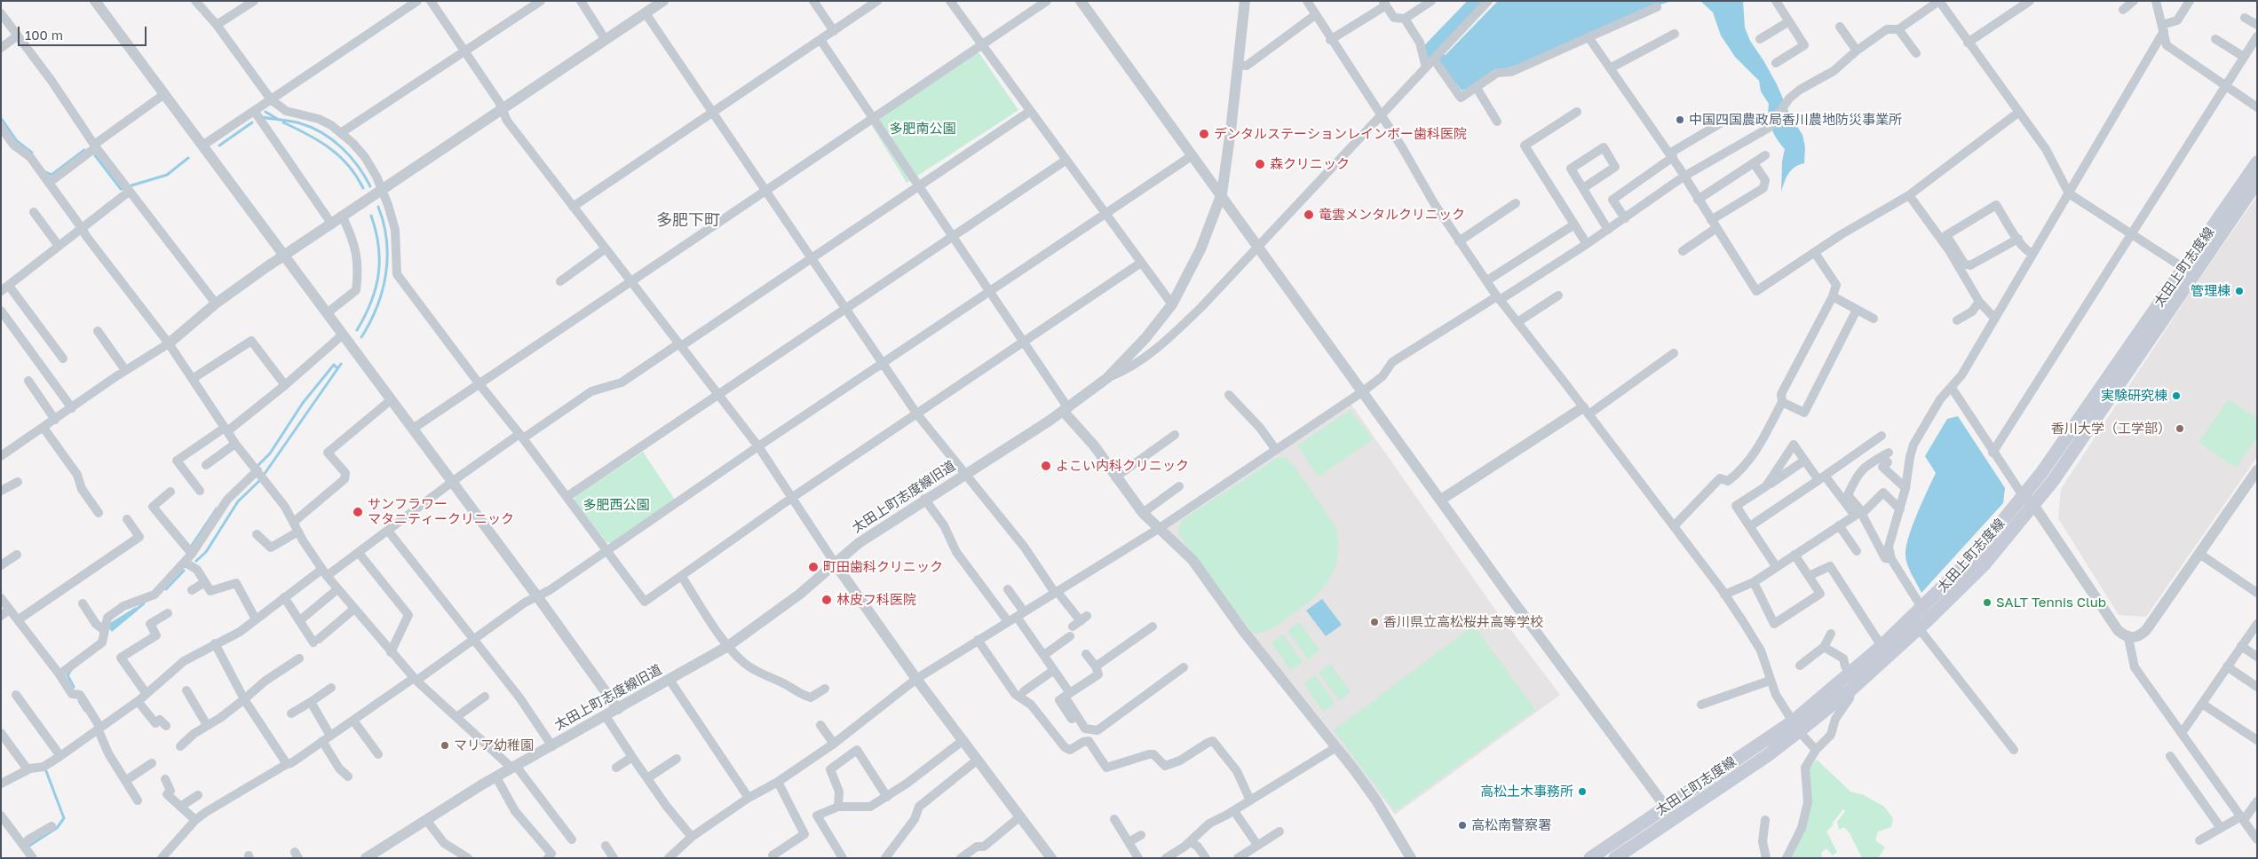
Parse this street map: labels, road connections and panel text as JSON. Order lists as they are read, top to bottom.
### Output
{
  "streets": {
    "main road": ["太田上町志度線"],
    "street": ["太田上町志度線旧道"]
  },
  "districts": ["多肥下町"],
  "parks": ["多肥南公園", "多肥西公園"],
  "places": [
    "中国四国農政局香川農地防災事業所",
    "デンタルステーションレインボー歯科医院",
    "森クリニック",
    "竜雲メンタルクリニック",
    "管理棟",
    "実験研究棟",
    "香川大学（工学部）",
    "よこい内科クリニック",
    "サンフラワー マタニティークリニック",
    "町田歯科クリニック",
    "林皮フ科医院",
    "SALT Tennis Club",
    "香川県立高松桜井高等学校",
    "マリア幼稚園",
    "高松土木事務所",
    "高松南警察署"
  ],
  "scale_bar": "100 m"
}
